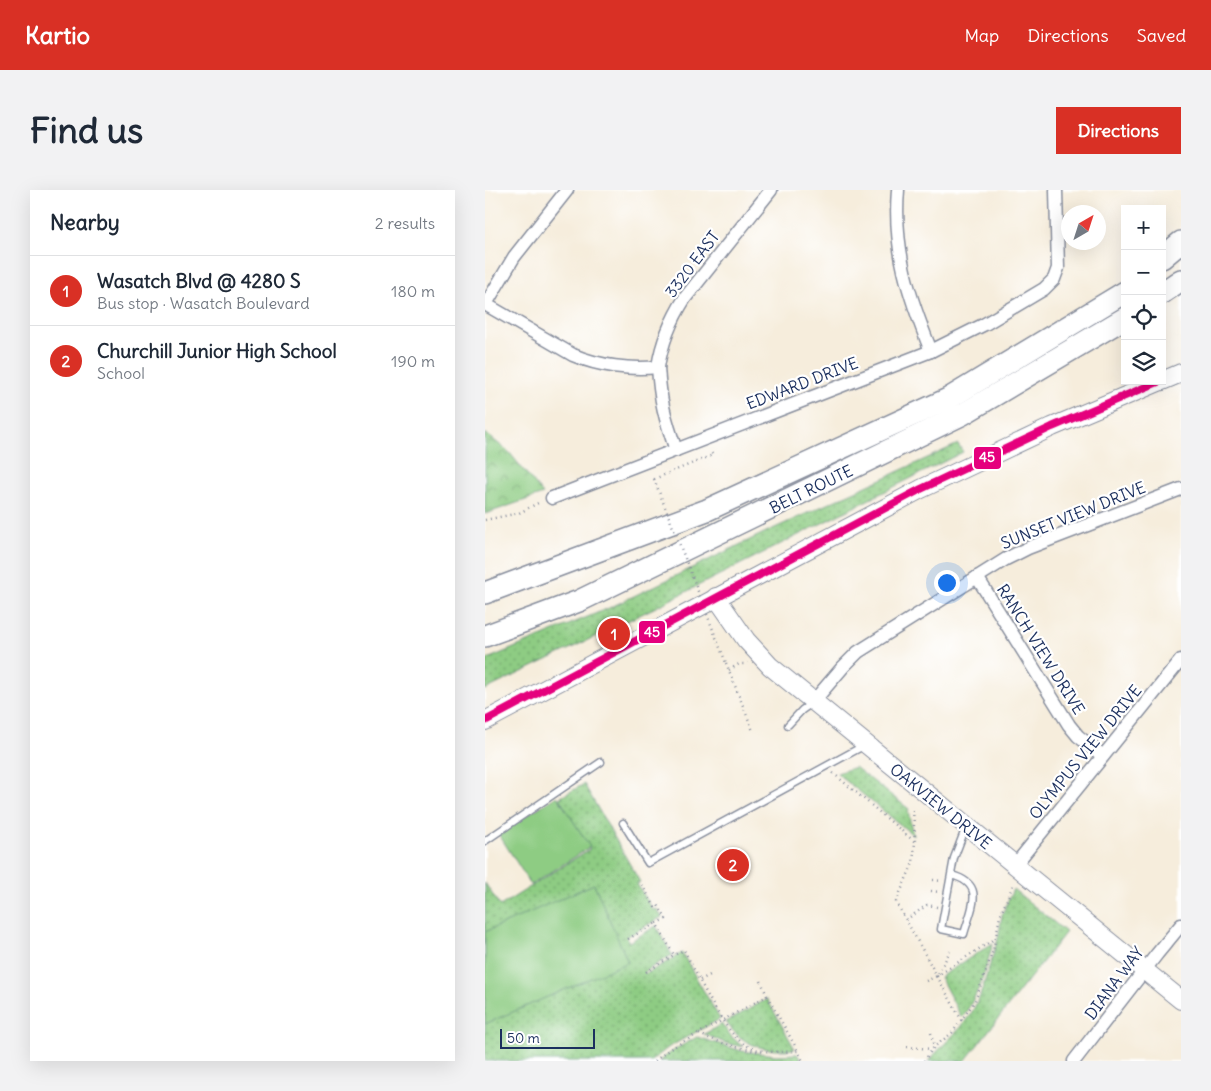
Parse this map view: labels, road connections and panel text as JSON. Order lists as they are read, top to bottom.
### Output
{
  "streets": {
    "highway": ["BELT ROUTE"],
    "main road": ["OAKVIEW DRIVE"],
    "street": [
      "3320 EAST",
      "EDWARD DRIVE",
      "SUNSET VIEW DRIVE",
      "RANCH VIEW DRIVE",
      "OLYMPUS VIEW DRIVE",
      "DIANA WAY"
    ]
  },
  "crossings": [
    ["3320 EAST", "EDWARD DRIVE"],
    ["SUNSET VIEW DRIVE", "RANCH VIEW DRIVE"],
    ["SUNSET VIEW DRIVE", "OAKVIEW DRIVE"],
    ["RANCH VIEW DRIVE", "OLYMPUS VIEW DRIVE"],
    ["OLYMPUS VIEW DRIVE", "OAKVIEW DRIVE"],
    ["OAKVIEW DRIVE", "DIANA WAY"]
  ],
  "lines": ["transit line 45"],
  "scale_bar": "50 m",
  "north": "top right",
  "page": {
    "header": "Kartio",
    "nav": ["Map", "Directions", "Saved"],
    "buttons": "Directions",
    "title": "Find us",
    "heading": ["Nearby", "2 results"],
    "map_buttons": ["+", "−"],
    "list": [
      {
        "mark": "1",
        "name": "Wasatch Blvd @ 4280 S",
        "note": "Bus stop · Wasatch Boulevard",
        "value": "180 m"
      },
      {
        "mark": "2",
        "name": "Churchill Junior High School",
        "note": "School",
        "value": "190 m"
      }
    ],
    "pins": ["1", "2"],
    "scale": "50 m"
  }
}
